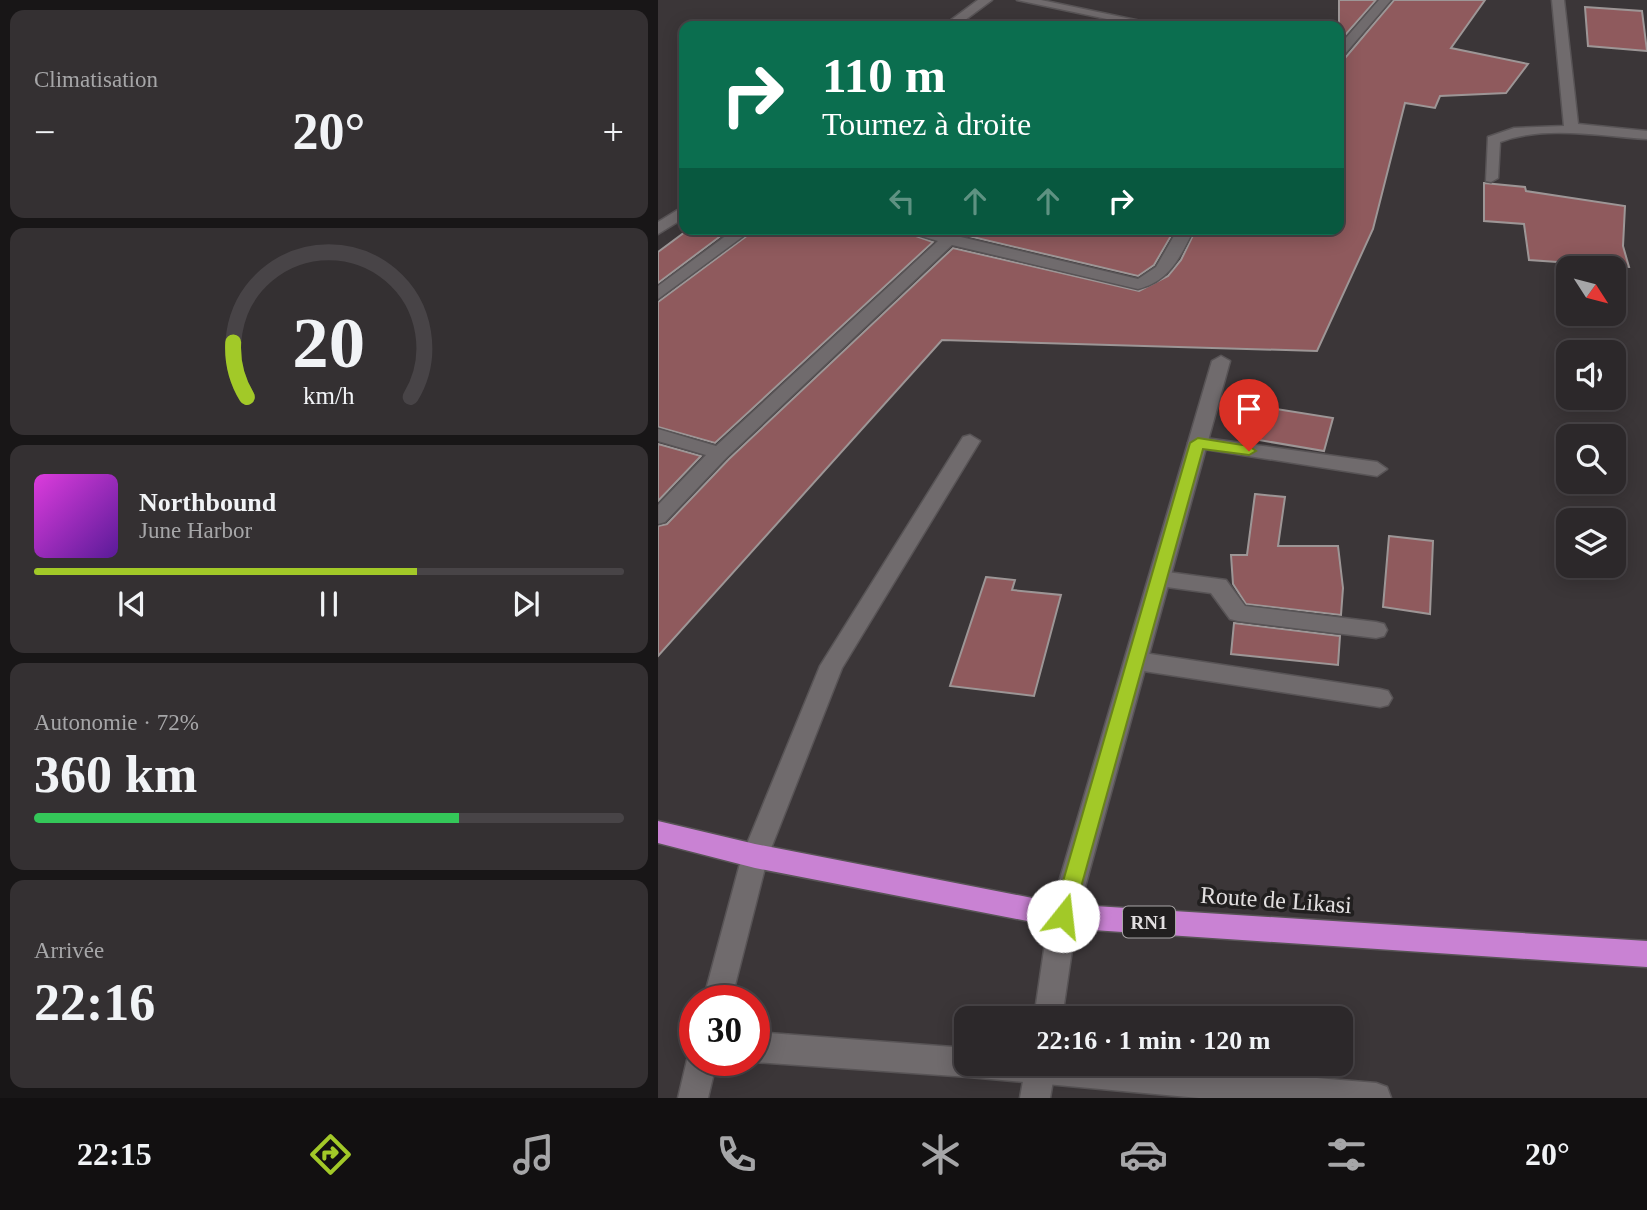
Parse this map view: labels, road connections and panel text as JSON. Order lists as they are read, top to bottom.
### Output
{
  "streets": {
    "highway": ["Route de Likasi", "RN1"]
  },
  "north": "bottom right",
  "page": {
    "tile": [
      "Climatisation",
      ["Autonomie · 72%", "360 km"],
      ["Arrivée", "22:16"]
    ],
    "turn": ["110 m", "Tournez à droite"],
    "heat": ["−", "20°", "+"],
    "song": ["Northbound", "June Harbor"],
    "limit": "30",
    "trip": "22:16 · 1 min · 120 m",
    "tabs": ["22:15", "20°"],
    "gauge": ["20", "km/h"]
  }
}
